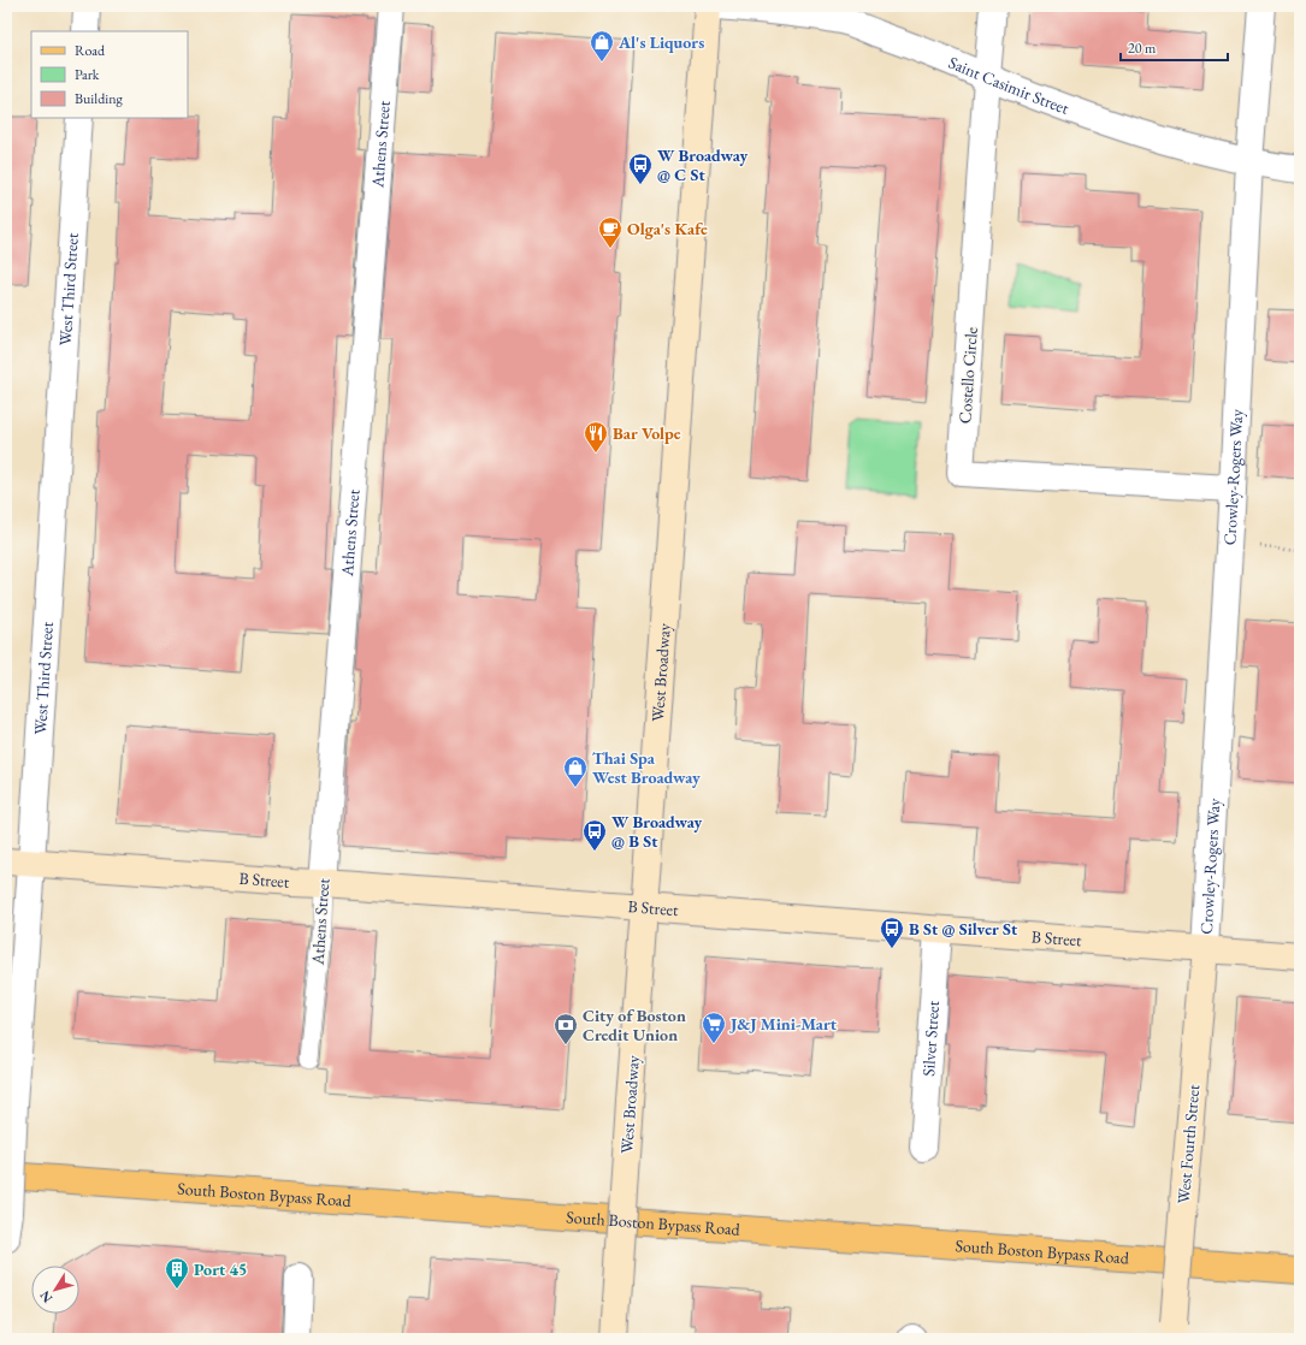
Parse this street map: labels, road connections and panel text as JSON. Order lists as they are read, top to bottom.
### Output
{
  "streets": {
    "main road": [
      "West Broadway",
      "B Street",
      "West Fourth Street",
      "South Boston Bypass Road"
    ],
    "street": [
      "Saint Casimir Street",
      "Athens Street",
      "West Third Street",
      "Costello Circle",
      "Crowley-Rogers Way",
      "Silver Street"
    ]
  },
  "crossings": [
    ["Saint Casimir Street", "Costello Circle"],
    ["Saint Casimir Street", "Crowley-Rogers Way"],
    ["Athens Street", "B Street"],
    ["West Third Street", "B Street"],
    ["Costello Circle", "Crowley-Rogers Way"],
    ["Crowley-Rogers Way", "B Street"],
    ["Crowley-Rogers Way", "West Fourth Street"],
    ["West Broadway", "B Street"],
    ["B Street", "Silver Street"],
    ["B Street", "West Fourth Street"]
  ],
  "places": {
    "shop": ["Al's Liquors", "Thai Spa West Broadway"],
    "bus stop": ["W Broadway @ C St", "W Broadway @ B St", "B St @ Silver St"],
    "cafe": ["Olga's Kafe"],
    "restaurant": ["Bar Volpe"],
    "supermarket": ["J&J Mini-Mart"],
    "bank": ["City of Boston Credit Union"],
    "building": ["Port 45"]
  },
  "legend": ["Road", "Park", "Building"],
  "scale_bar": "20 m",
  "north": "bottom left"
}
